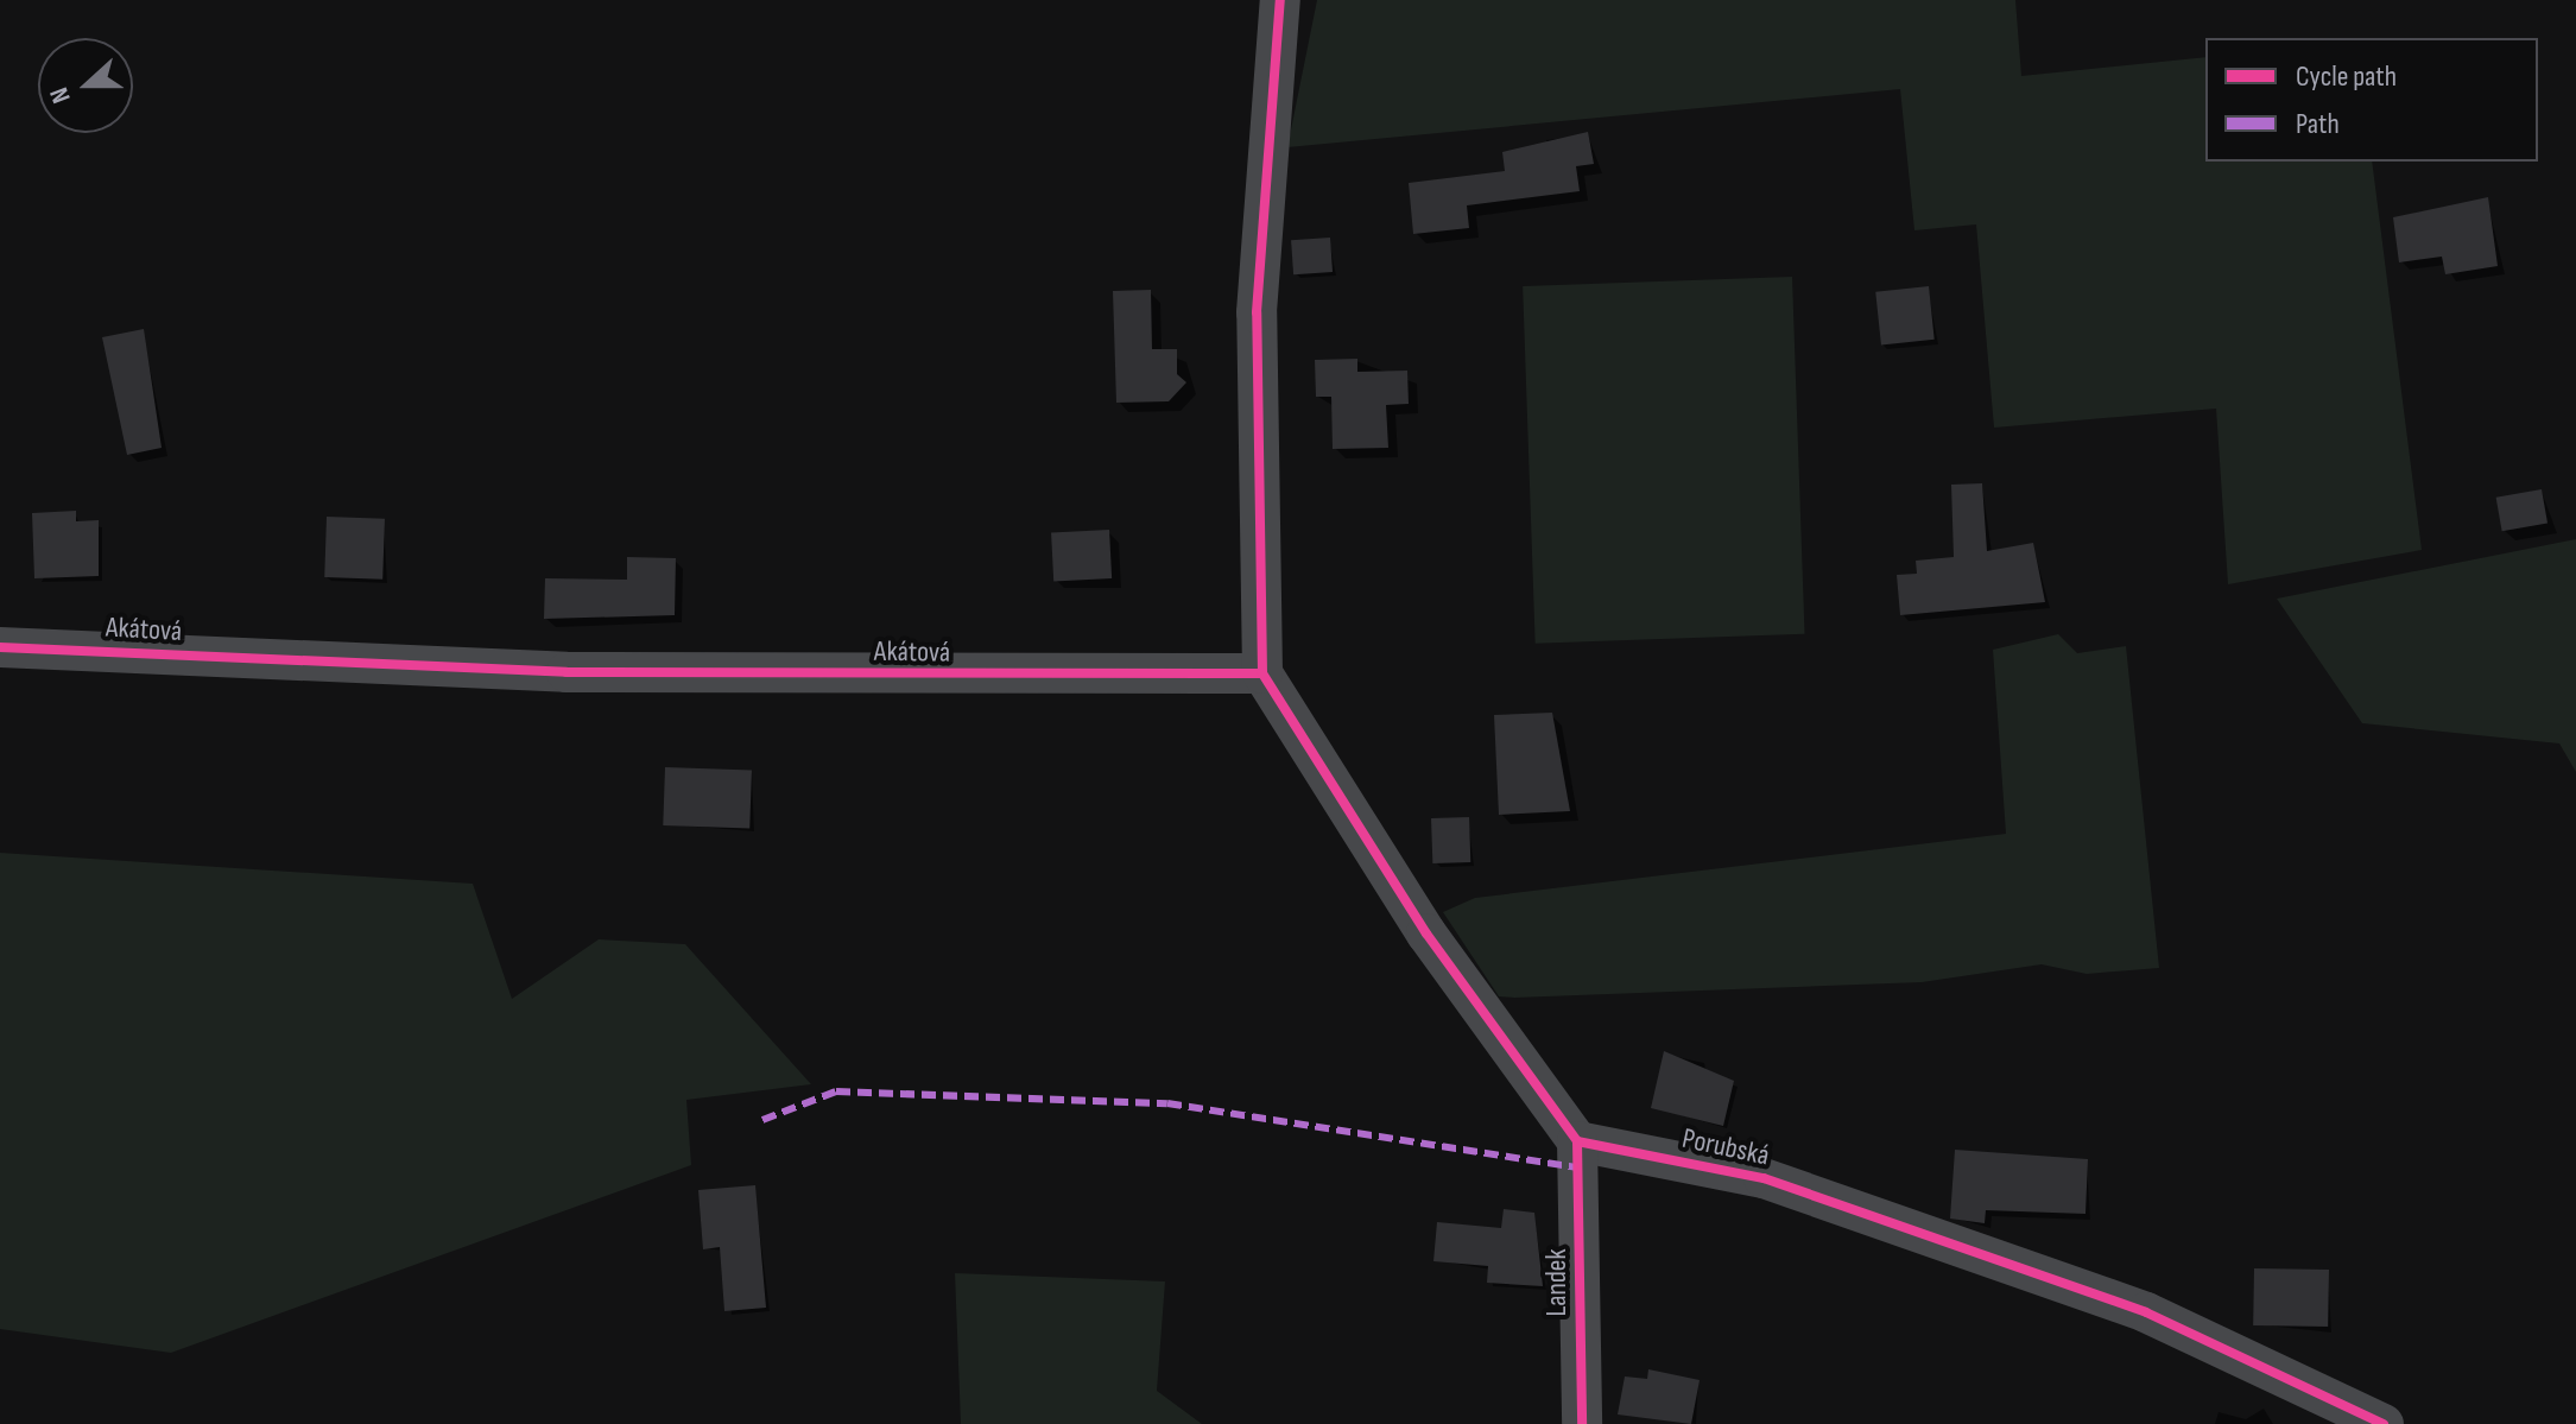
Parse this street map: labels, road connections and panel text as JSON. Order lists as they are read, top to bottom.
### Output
{
  "streets": {
    "street": ["Akátová", "Porubská", "Landek"]
  },
  "crossings": [
    ["Porubská", "Landek"]
  ],
  "legend": ["Cycle path", "Path"],
  "north": "left"
}
